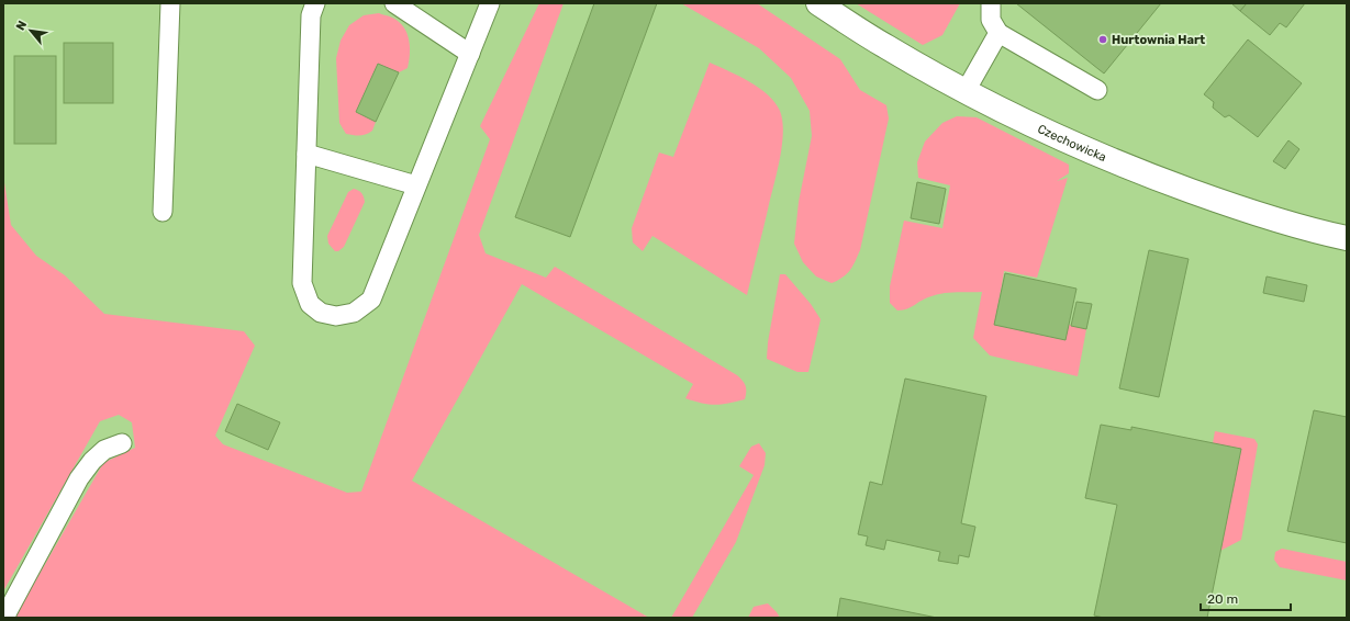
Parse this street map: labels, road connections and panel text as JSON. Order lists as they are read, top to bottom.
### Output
{
  "streets": {
    "street": ["Czechowicka"]
  },
  "places": ["Hurtownia Hart"],
  "scale_bar": "20 m",
  "north": "top left"
}
